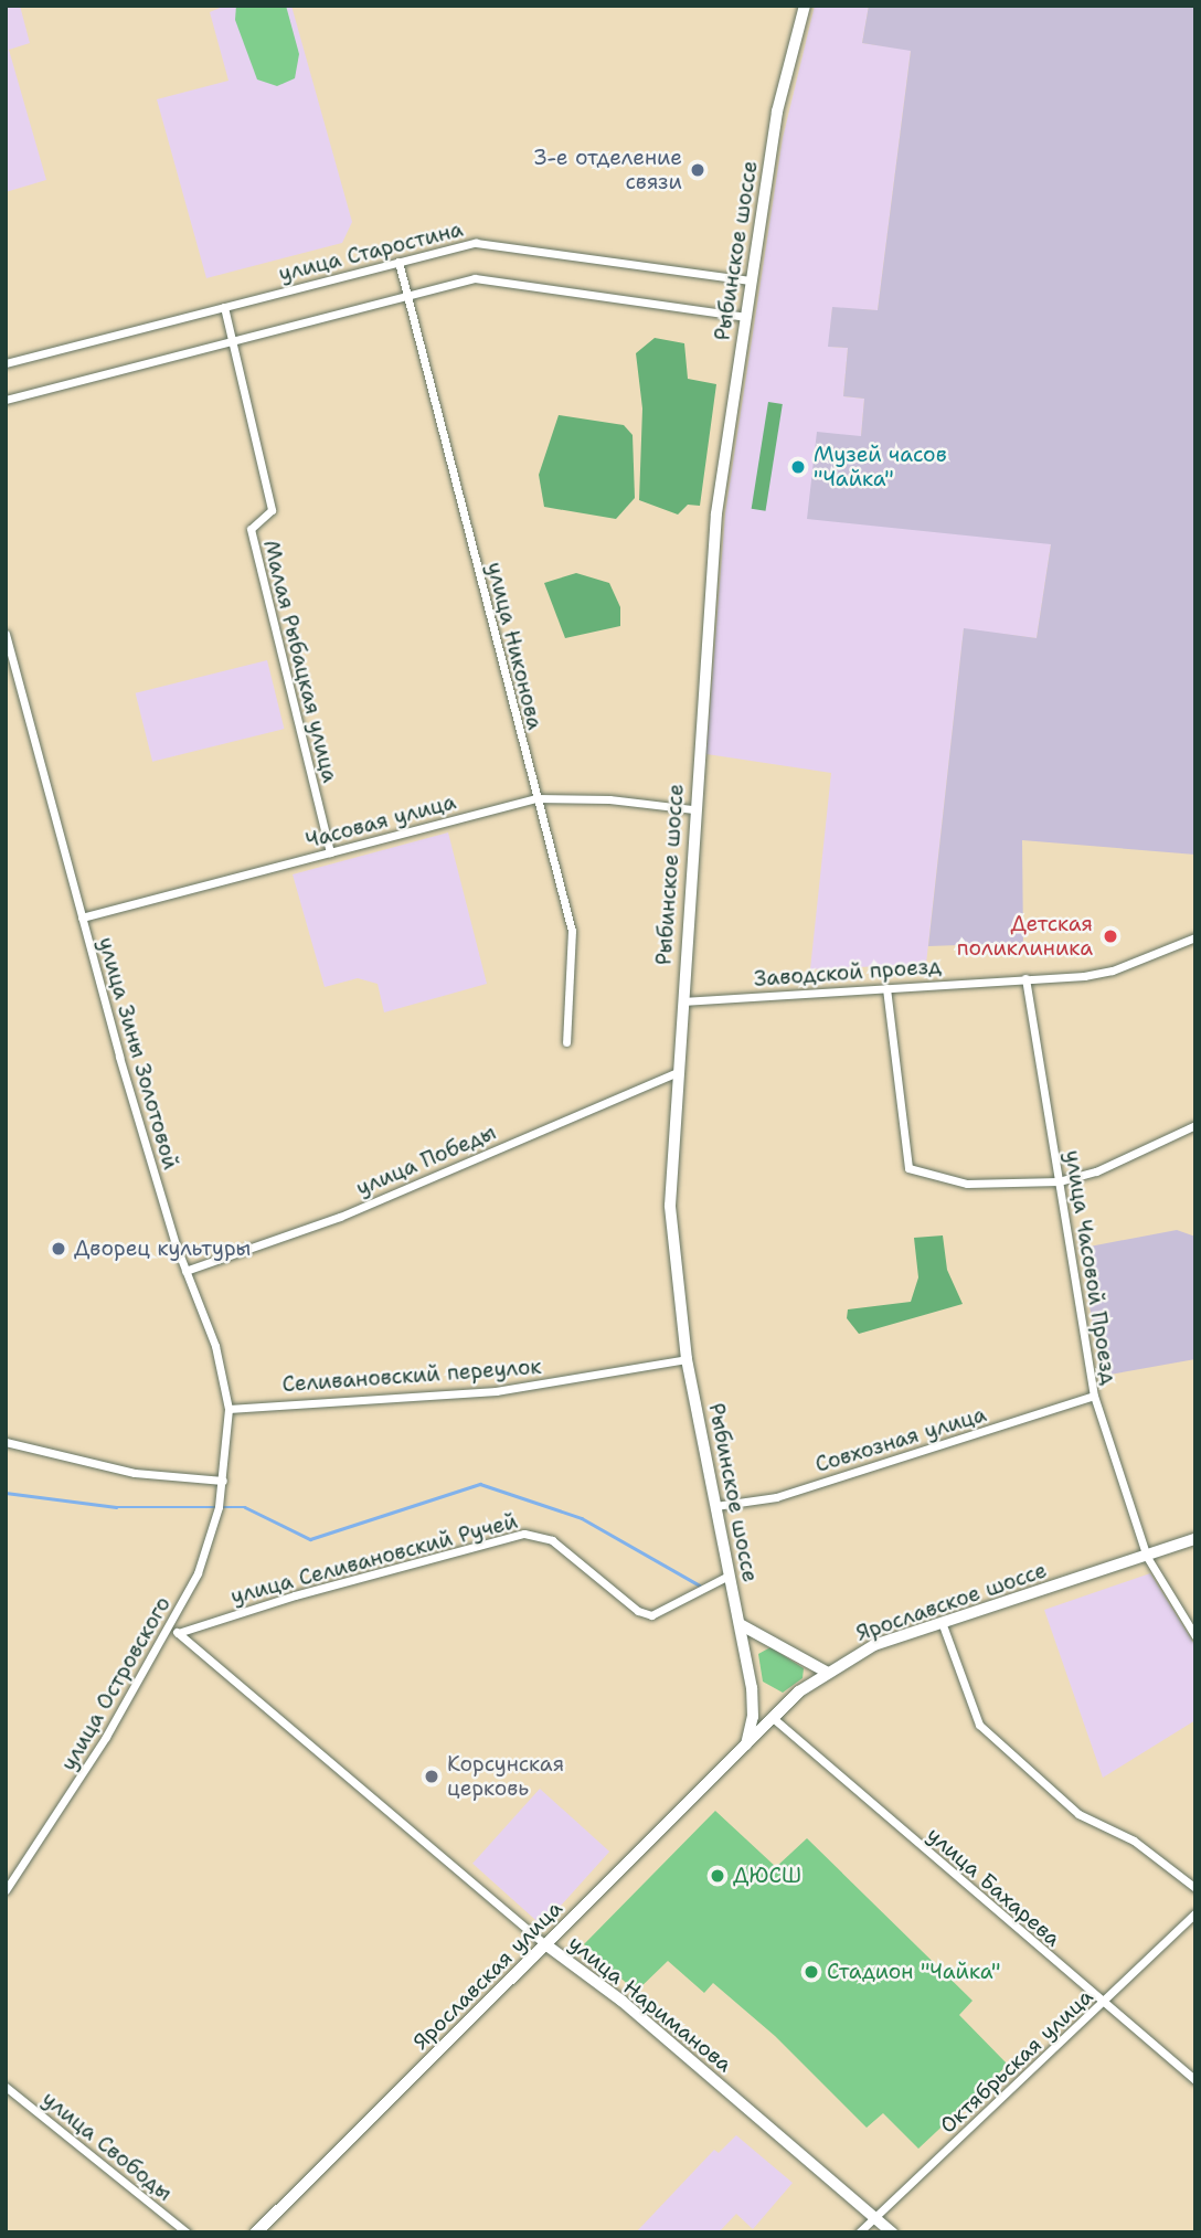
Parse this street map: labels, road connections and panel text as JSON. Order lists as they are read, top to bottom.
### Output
{
  "streets": {
    "main road": [
      "Рыбинское шоссе",
      "Ярославское шоссе",
      "Ярославская улица",
      "улица Нариманова"
    ],
    "street": [
      "улица Старостина",
      "улица Никонова",
      "Малая Рыбацкая улица",
      "Часовая улица",
      "Заводской проезд",
      "улица Зины Золотовой",
      "улица Победы",
      "улица Часовой Проезд",
      "Селивановский переулок",
      "Совхозная улица",
      "улица Селивановский Ручей",
      "улица Островского",
      "улица Бахарева",
      "Октябрьская улица",
      "улица Свободы"
    ]
  },
  "crossings": [
    ["Рыбинское шоссе", "улица Старостина"],
    ["Рыбинское шоссе", "Часовая улица"],
    ["Рыбинское шоссе", "Заводской проезд"],
    ["Рыбинское шоссе", "улица Победы"],
    ["Рыбинское шоссе", "Селивановский переулок"],
    ["Рыбинское шоссе", "Совхозная улица"],
    ["Рыбинское шоссе", "улица Селивановский Ручей"],
    ["Рыбинское шоссе", "Ярославское шоссе"],
    ["Рыбинское шоссе", "Ярославская улица"],
    ["улица Старостина", "улица Никонова"],
    ["улица Старостина", "Малая Рыбацкая улица"],
    ["улица Никонова", "Часовая улица"],
    ["Малая Рыбацкая улица", "Часовая улица"],
    ["Часовая улица", "улица Зины Золотовой"],
    ["Заводской проезд", "улица Часовой Проезд"],
    ["улица Зины Золотовой", "улица Победы"],
    ["улица Зины Золотовой", "Селивановский переулок"],
    ["улица Зины Золотовой", "улица Островского"],
    ["улица Часовой Проезд", "Совхозная улица"],
    ["улица Часовой Проезд", "Ярославское шоссе"],
    ["улица Селивановский Ручей", "улица Нариманова"],
    ["Ярославское шоссе", "улица Бахарева"],
    ["Ярославское шоссе", "Ярославская улица"],
    ["улица Островского", "улица Нариманова"],
    ["улица Бахарева", "Октябрьская улица"],
    ["Ярославская улица", "улица Нариманова"],
    ["улица Нариманова", "Октябрьская улица"]
  ],
  "places": [
    "3-е отделение связи",
    "Музей часов \"Чайка\"",
    "Детская поликлиника",
    "Дворец культуры",
    "Корсунская церковь",
    "ДЮСШ",
    "Стадион \"Чайка\""
  ]
}
